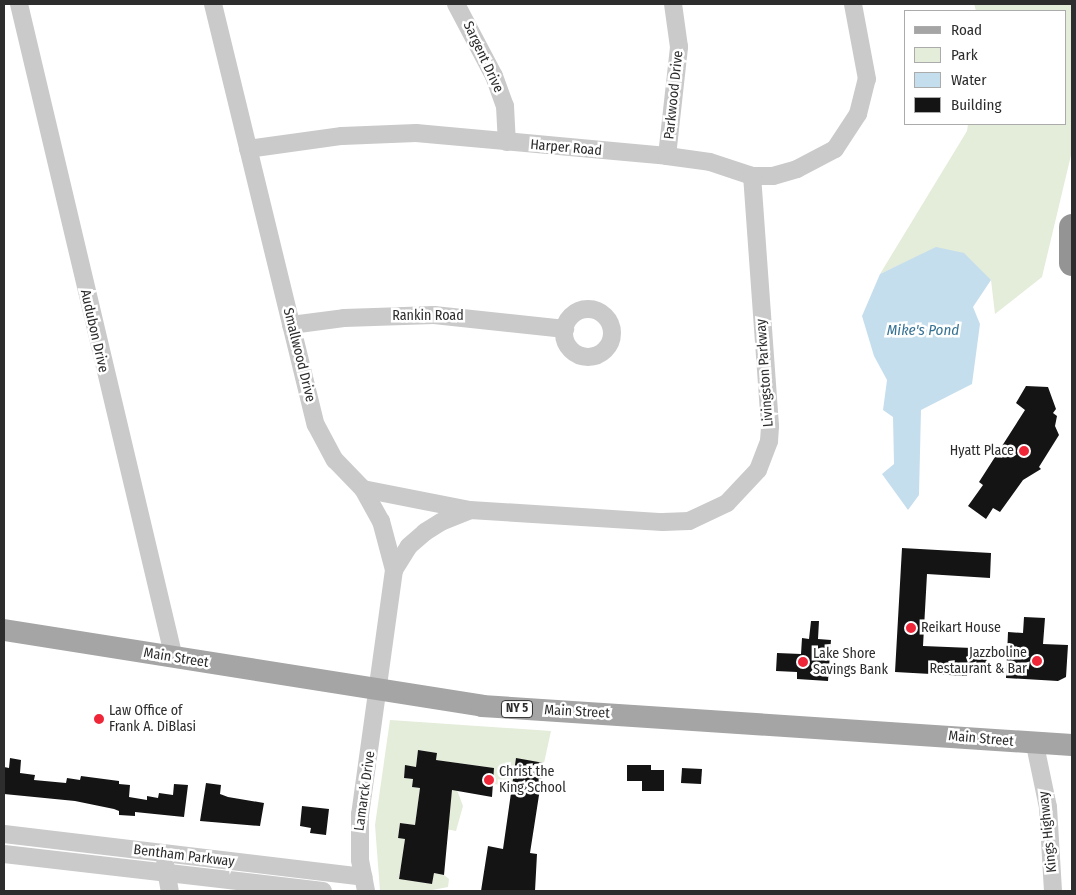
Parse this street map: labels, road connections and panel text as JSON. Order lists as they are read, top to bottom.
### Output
{
  "streets": {
    "main road": ["Main Street", "NY 5"],
    "street": [
      "Sargent Drive",
      "Parkwood Drive",
      "Harper Road",
      "Rankin Road",
      "Audubon Drive",
      "Smallwood Drive",
      "Livingston Parkway",
      "Lamarck Drive",
      "Kings Highway",
      "Bentham Parkway"
    ]
  },
  "crossings": [
    ["Sargent Drive", "Harper Road"],
    ["Parkwood Drive", "Harper Road"],
    ["Harper Road", "Smallwood Drive"],
    ["Harper Road", "Livingston Parkway"],
    ["Rankin Road", "Smallwood Drive"],
    ["Audubon Drive", "Main Street"],
    ["Smallwood Drive", "Livingston Parkway"],
    ["Smallwood Drive", "Main Street"],
    ["Smallwood Drive", "Lamarck Drive"],
    ["Main Street", "Lamarck Drive"],
    ["Main Street", "Kings Highway"],
    ["Lamarck Drive", "Bentham Parkway"]
  ],
  "water": ["Mike's Pond"],
  "places": [
    "Hyatt Place",
    "Reikart House",
    "Jazzboline Restaurant & Bar",
    "Lake Shore Savings Bank",
    "Law Office of Frank A. DiBlasi",
    "Christ the King School"
  ],
  "legend": [
    "Road",
    "Park",
    "Water",
    "Building"
  ]
}
